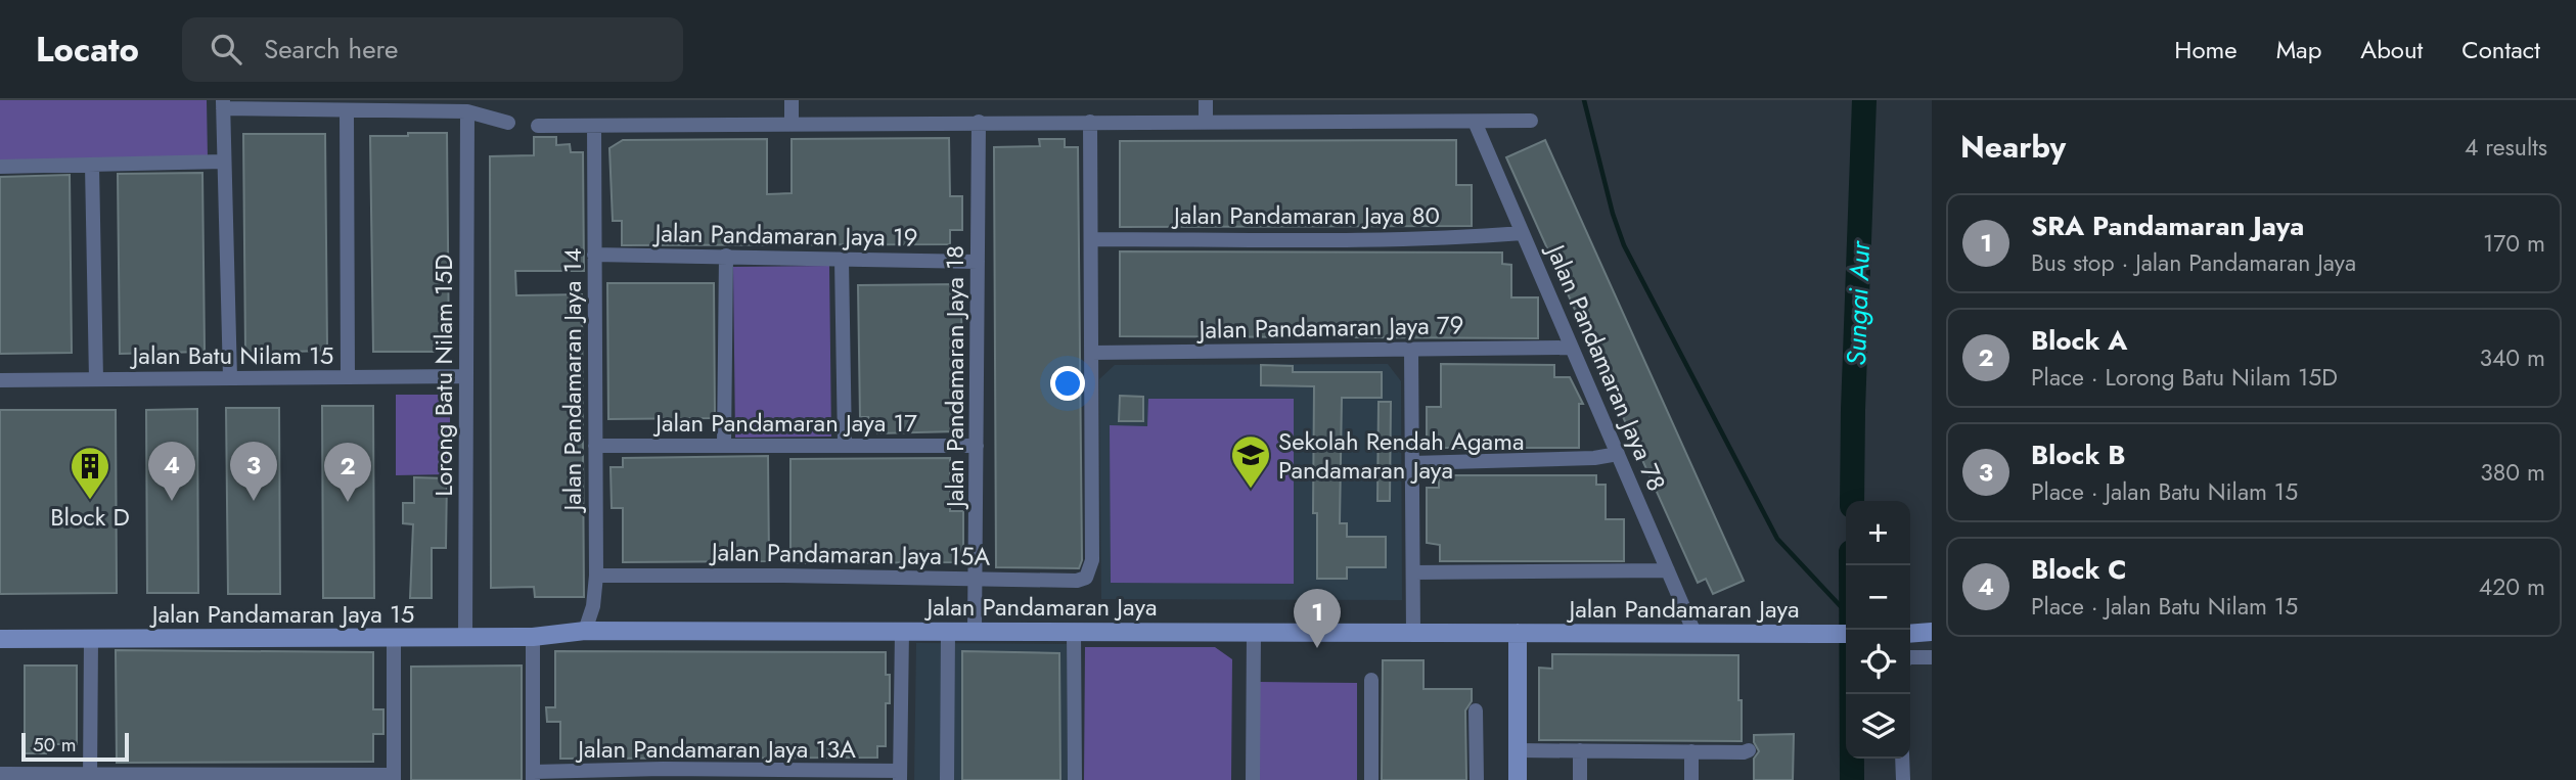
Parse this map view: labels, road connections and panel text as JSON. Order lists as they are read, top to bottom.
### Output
{
  "streets": {
    "main road": ["Jalan Pandamaran Jaya", "Jalan Pandamaran Jaya 15"],
    "street": [
      "Jalan Pandamaran Jaya 80",
      "Jalan Pandamaran Jaya 19",
      "Jalan Pandamaran Jaya 79",
      "Jalan Batu Nilam 15",
      "Jalan Pandamaran Jaya 78",
      "Lorong Batu Nilam 15D",
      "Jalan Pandamaran Jaya 18",
      "Jalan Pandamaran Jaya 14",
      "Jalan Pandamaran Jaya 17",
      "Jalan Pandamaran Jaya 15A",
      "Jalan Pandamaran Jaya 13A"
    ]
  },
  "crossings": [
    ["Jalan Pandamaran Jaya 80", "Jalan Pandamaran Jaya 78"],
    ["Jalan Pandamaran Jaya 19", "Jalan Pandamaran Jaya 18"],
    ["Jalan Pandamaran Jaya 19", "Jalan Pandamaran Jaya 14"],
    ["Jalan Pandamaran Jaya 79", "Jalan Pandamaran Jaya 78"],
    ["Jalan Pandamaran Jaya 79", "Jalan Pandamaran Jaya 15A"],
    ["Jalan Batu Nilam 15", "Lorong Batu Nilam 15D"],
    ["Jalan Pandamaran Jaya 78", "Jalan Pandamaran Jaya"],
    ["Lorong Batu Nilam 15D", "Jalan Pandamaran Jaya 15"],
    ["Jalan Pandamaran Jaya 18", "Jalan Pandamaran Jaya 17"],
    ["Jalan Pandamaran Jaya 18", "Jalan Pandamaran Jaya 15A"],
    ["Jalan Pandamaran Jaya 18", "Jalan Pandamaran Jaya"],
    ["Jalan Pandamaran Jaya 14", "Jalan Pandamaran Jaya 17"],
    ["Jalan Pandamaran Jaya 14", "Jalan Pandamaran Jaya 15A"],
    ["Jalan Pandamaran Jaya 14", "Jalan Pandamaran Jaya"],
    ["Jalan Pandamaran Jaya", "Jalan Pandamaran Jaya 15"]
  ],
  "water": ["Sungai Aur"],
  "places": {
    "school or university": ["Sekolah Rendah Agama Pandamaran Jaya"],
    "building": ["Block D"]
  },
  "scale_bar": "50 m",
  "page": {
    "header": "Locato",
    "search": "Search here",
    "nav": [
      "Home",
      "Map",
      "About",
      "Contact"
    ],
    "heading": ["Nearby", "4 results"],
    "list": [
      {
        "mark": "1",
        "name": "SRA Pandamaran Jaya",
        "note": "Bus stop · Jalan Pandamaran Jaya",
        "value": "170 m"
      },
      {
        "mark": "2",
        "name": "Block A",
        "note": "Place · Lorong Batu Nilam 15D",
        "value": "340 m"
      },
      {
        "mark": "3",
        "name": "Block B",
        "note": "Place · Jalan Batu Nilam 15",
        "value": "380 m"
      },
      {
        "mark": "4",
        "name": "Block C",
        "note": "Place · Jalan Batu Nilam 15",
        "value": "420 m"
      }
    ],
    "pins": [
      "3",
      "4",
      "2",
      "1"
    ],
    "map_buttons": ["+", "−"],
    "scale": "50 m"
  }
}
